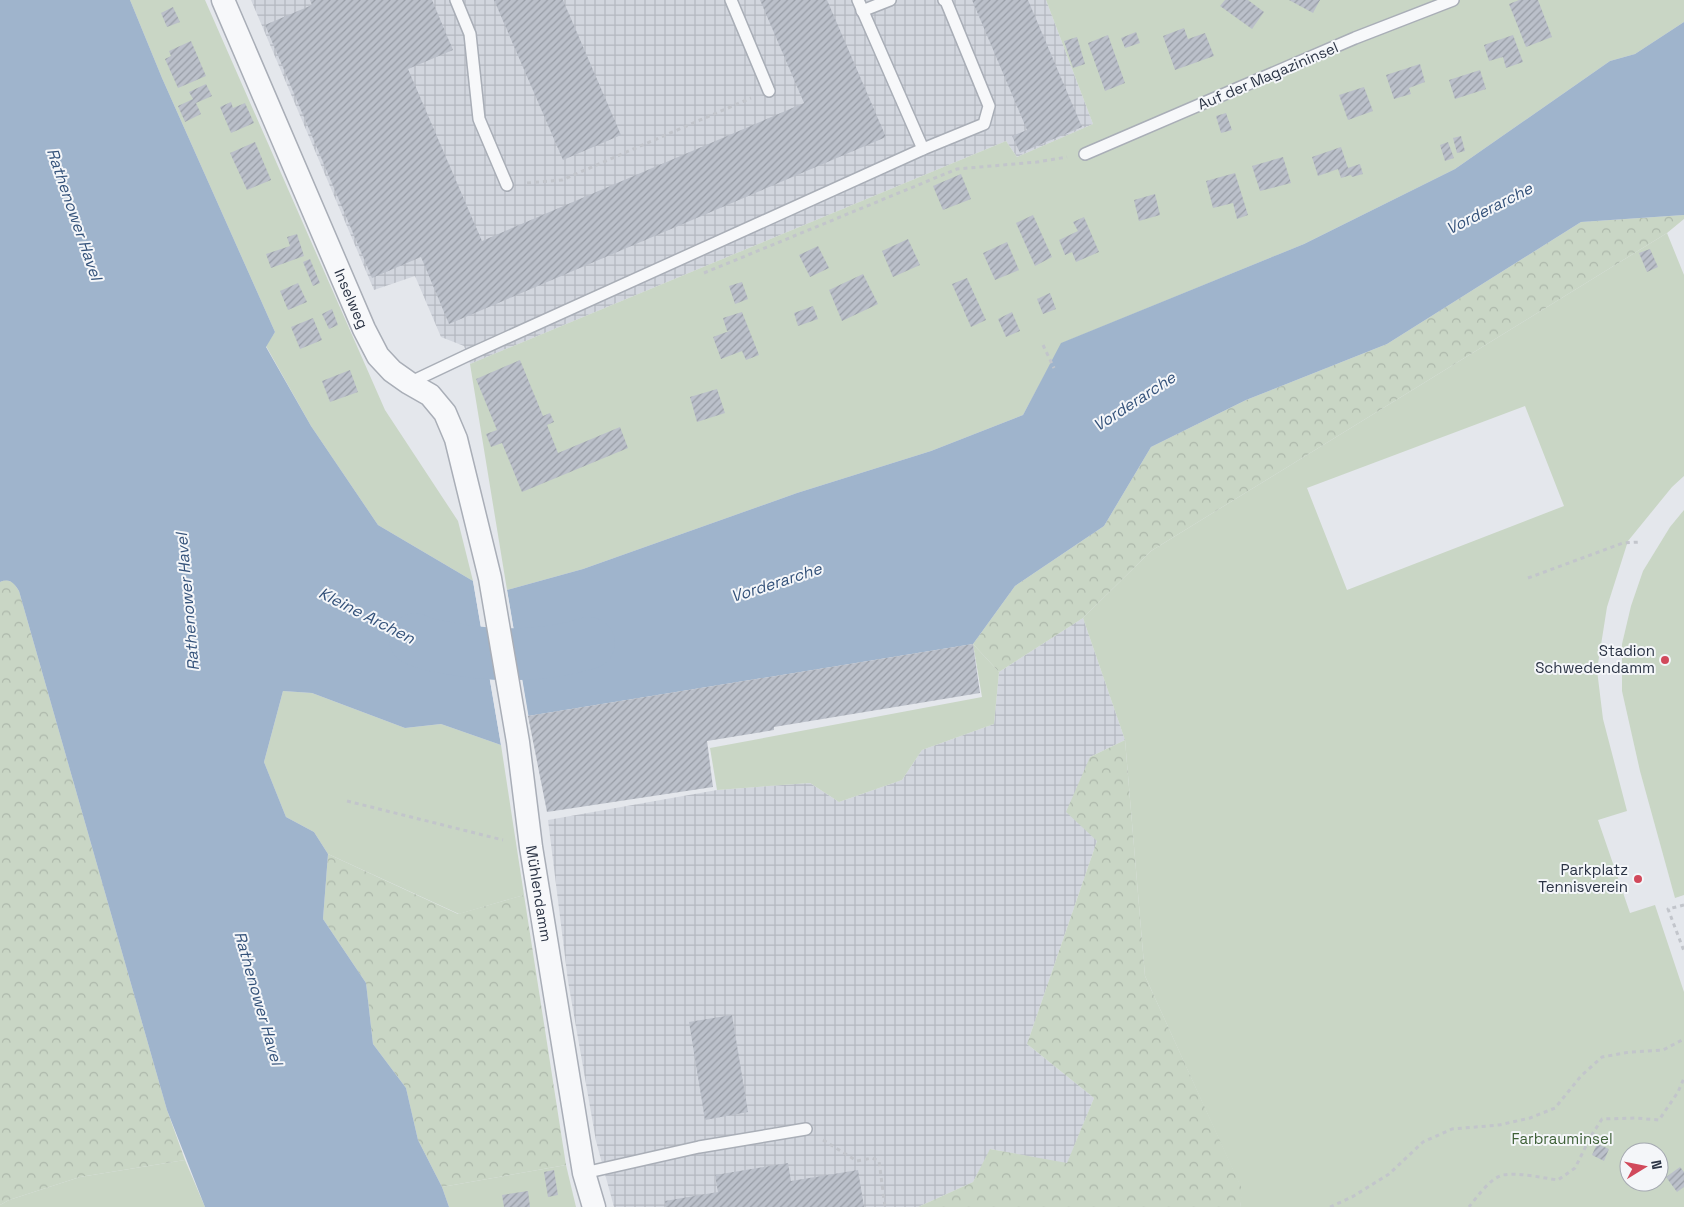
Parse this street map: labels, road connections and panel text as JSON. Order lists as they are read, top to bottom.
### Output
{
  "streets": {
    "street": ["Inselweg", "Mühlendamm"],
    "lane": ["Auf der Magazininsel"]
  },
  "crossings": [
    ["Inselweg", "Mühlendamm"]
  ],
  "water": ["Vorderarche", "Rathenower Havel", "Kleine Archen"],
  "parks": ["Farbrauminsel"],
  "places": ["Stadion Schwedendamm", "Parkplatz Tennisverein"],
  "north": "right"
}
